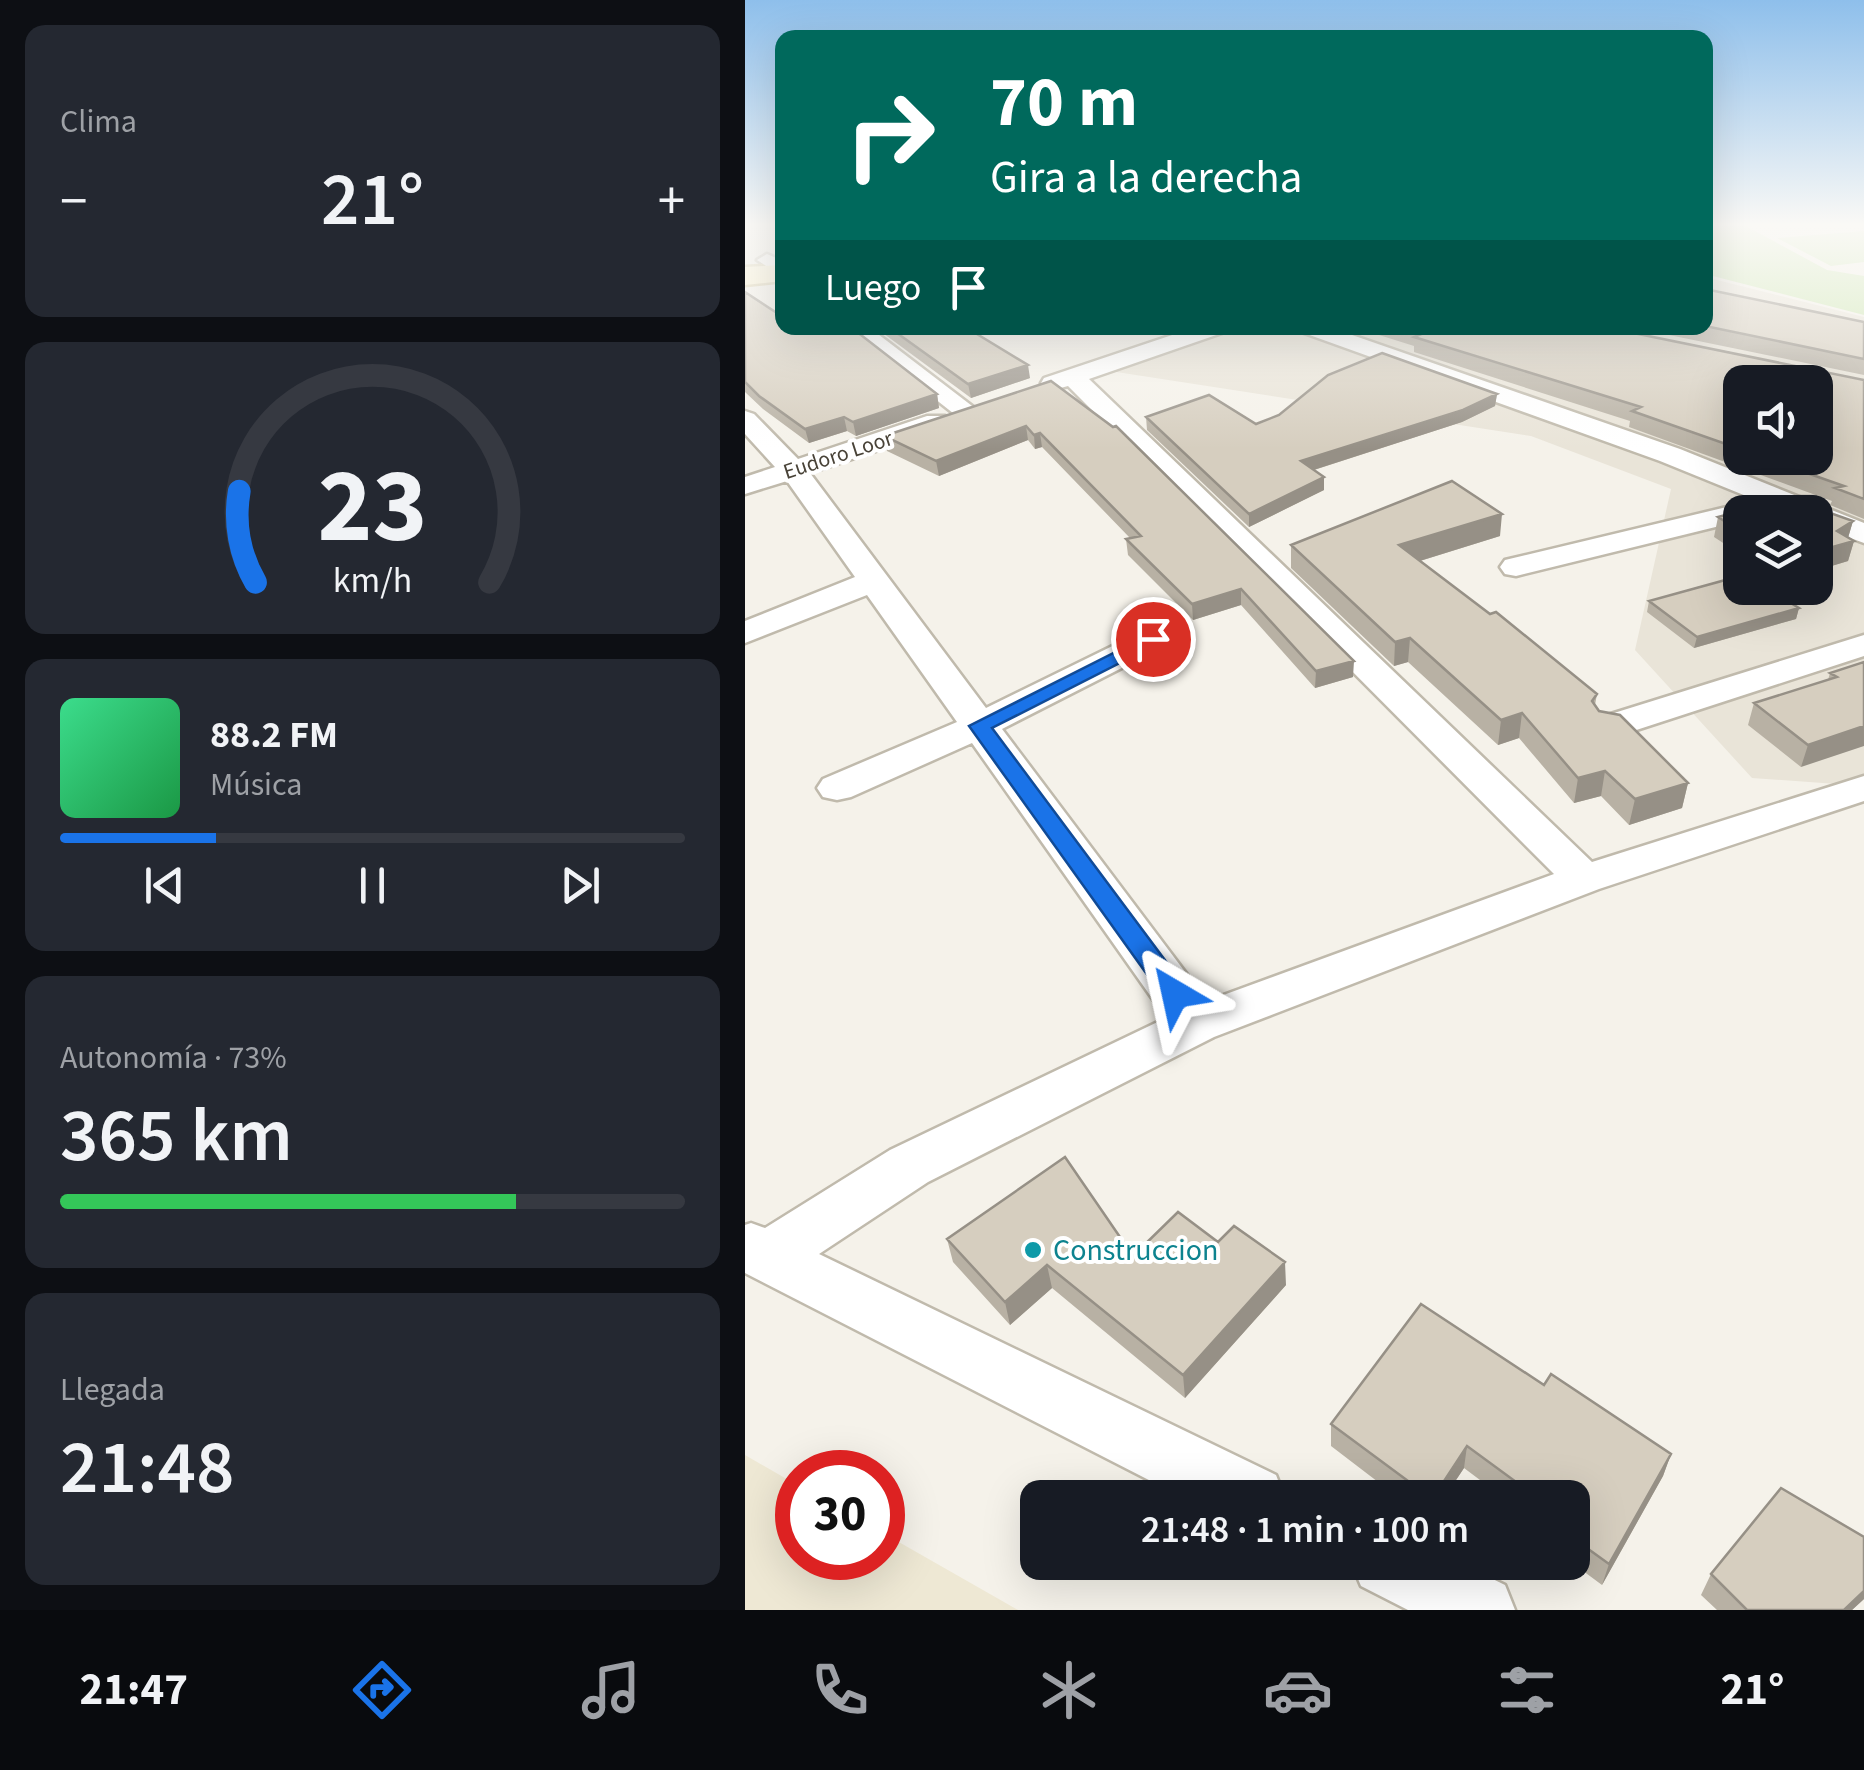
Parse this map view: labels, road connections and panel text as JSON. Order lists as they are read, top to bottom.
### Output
{
  "streets": {
    "street": ["Eudoro Loor"]
  },
  "places": ["Construccion"],
  "page": {
    "tile": [
      "Clima",
      ["Autonomía · 73%", "365 km"],
      ["Llegada", "21:48"]
    ],
    "turn": ["70 m", "Gira a la derecha"],
    "heat": ["−", "21°", "+"],
    "then": "Luego",
    "song": ["88.2 FM", "Música"],
    "limit": "30",
    "trip": "21:48 · 1 min · 100 m",
    "tabs": ["21:47", "21°"],
    "gauge": ["23", "km/h"]
  }
}
